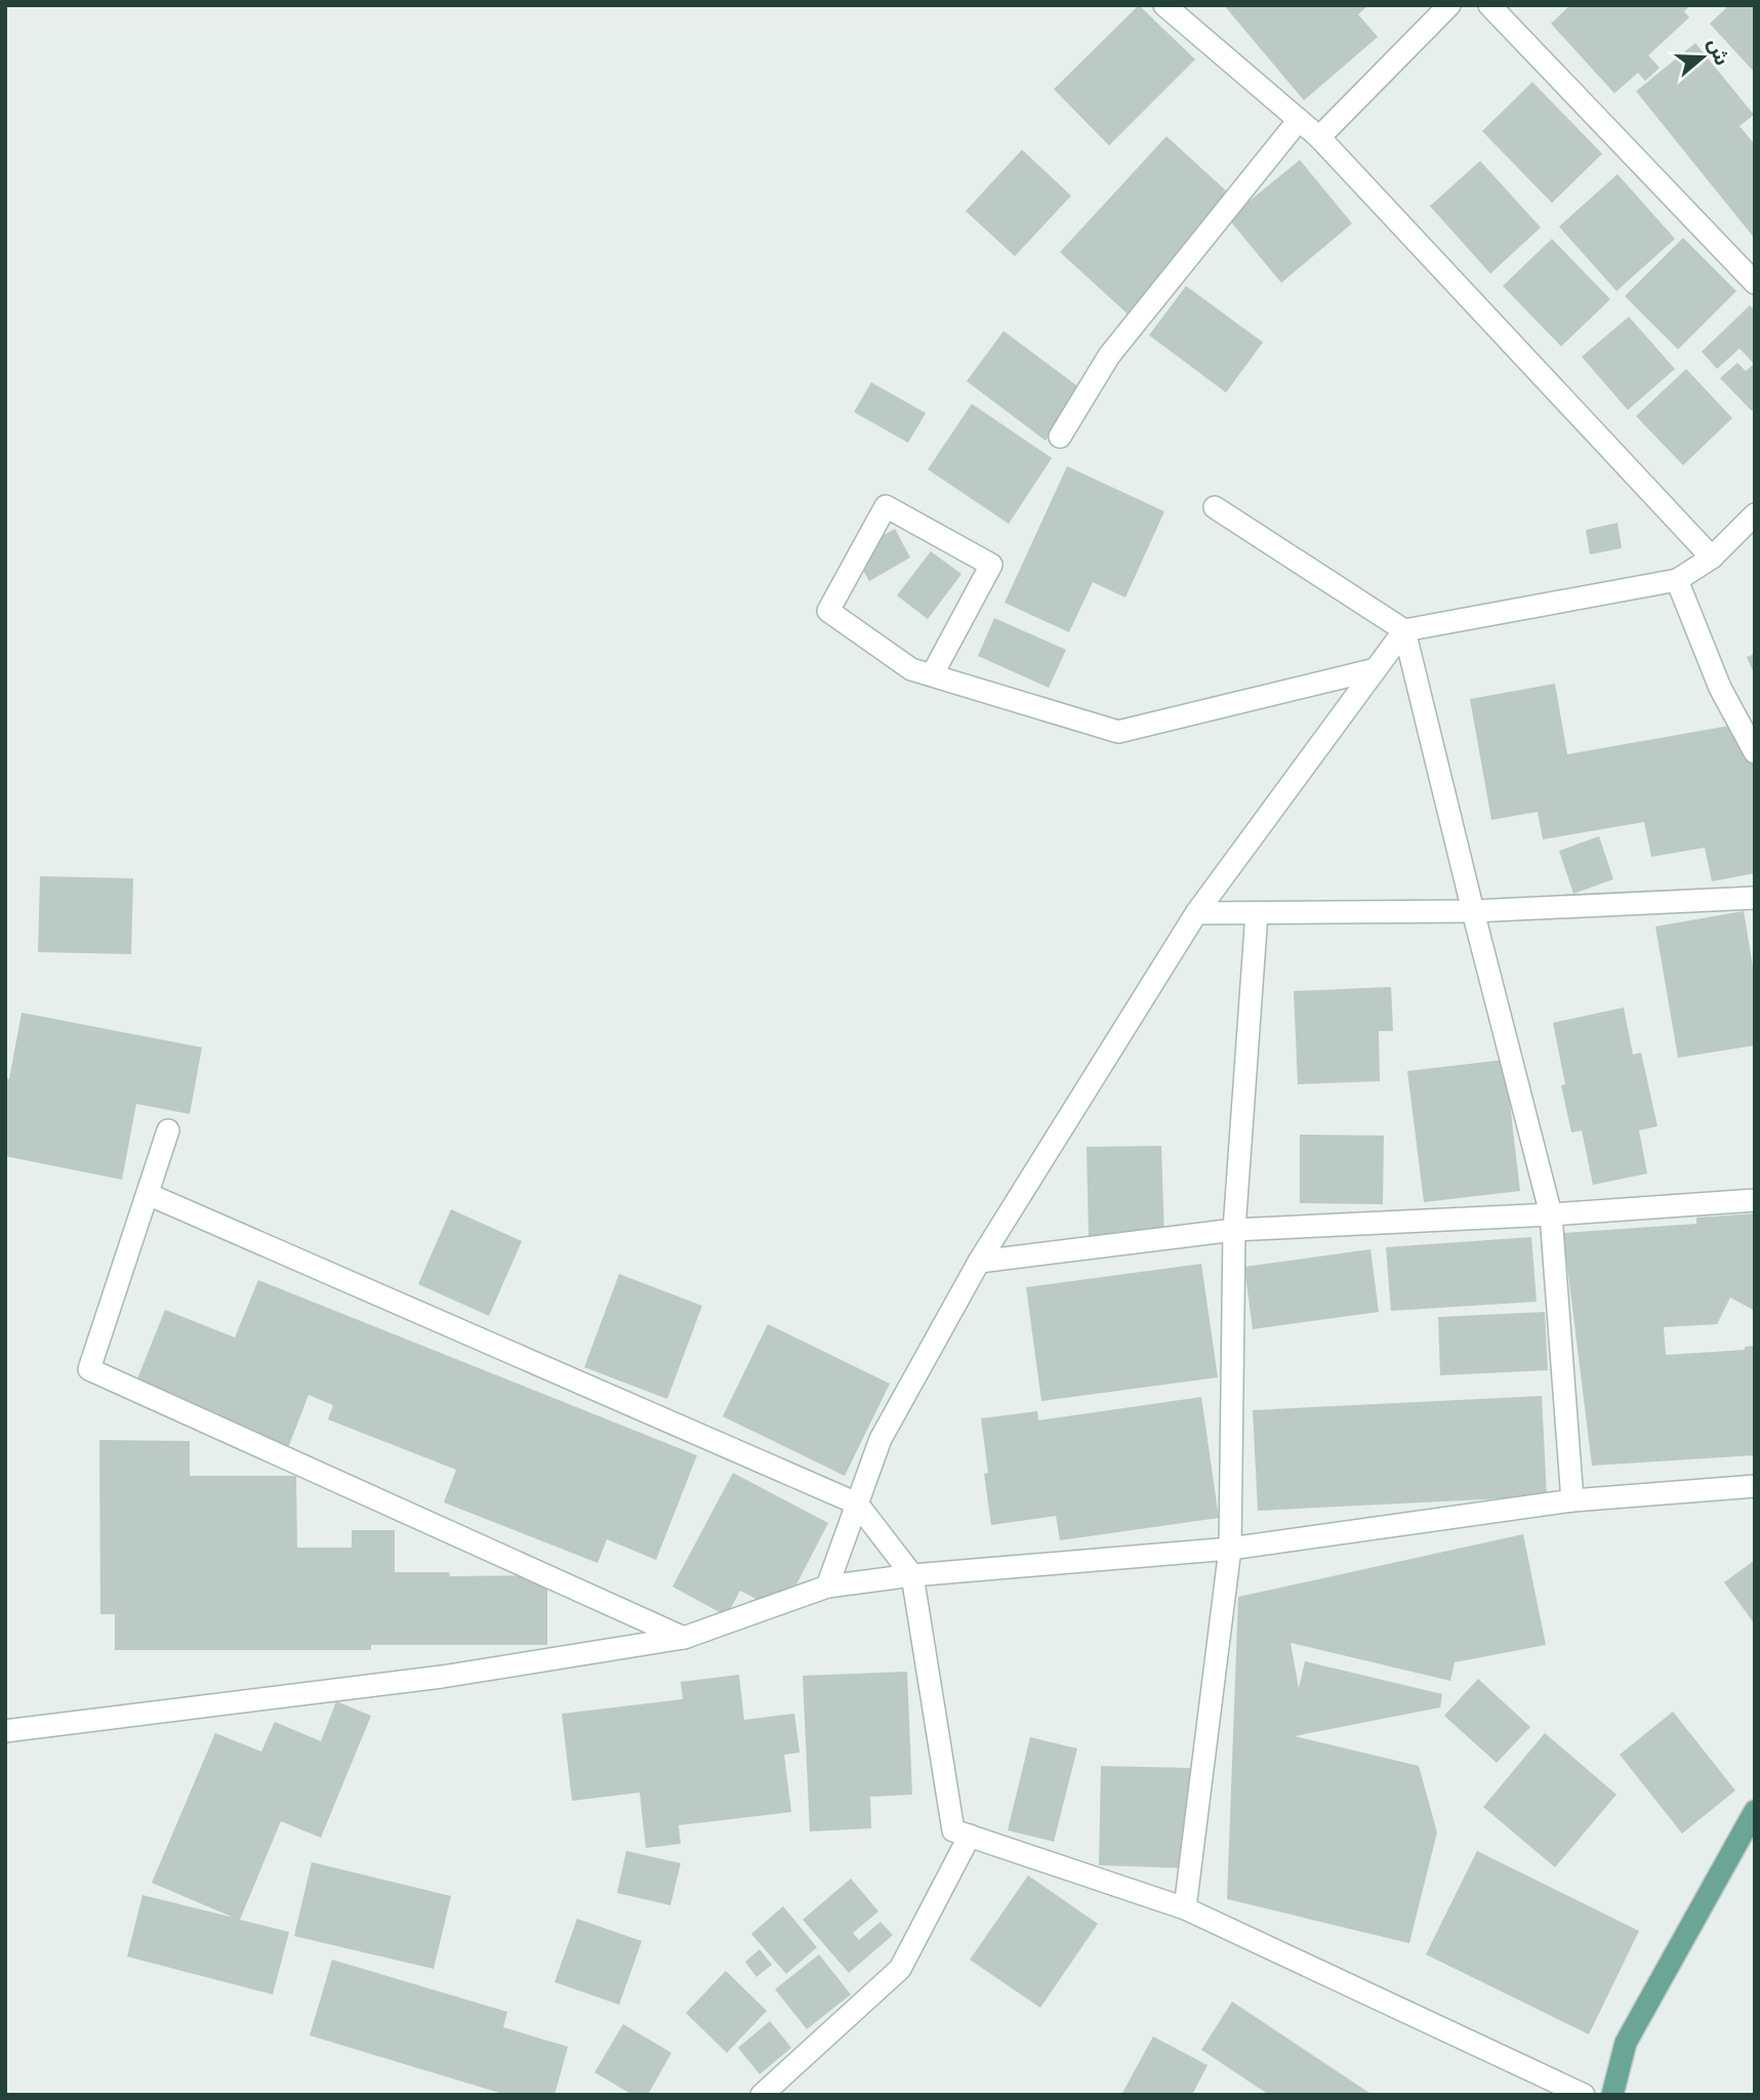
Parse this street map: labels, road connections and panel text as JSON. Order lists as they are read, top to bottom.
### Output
{
  "north": "right"
}
